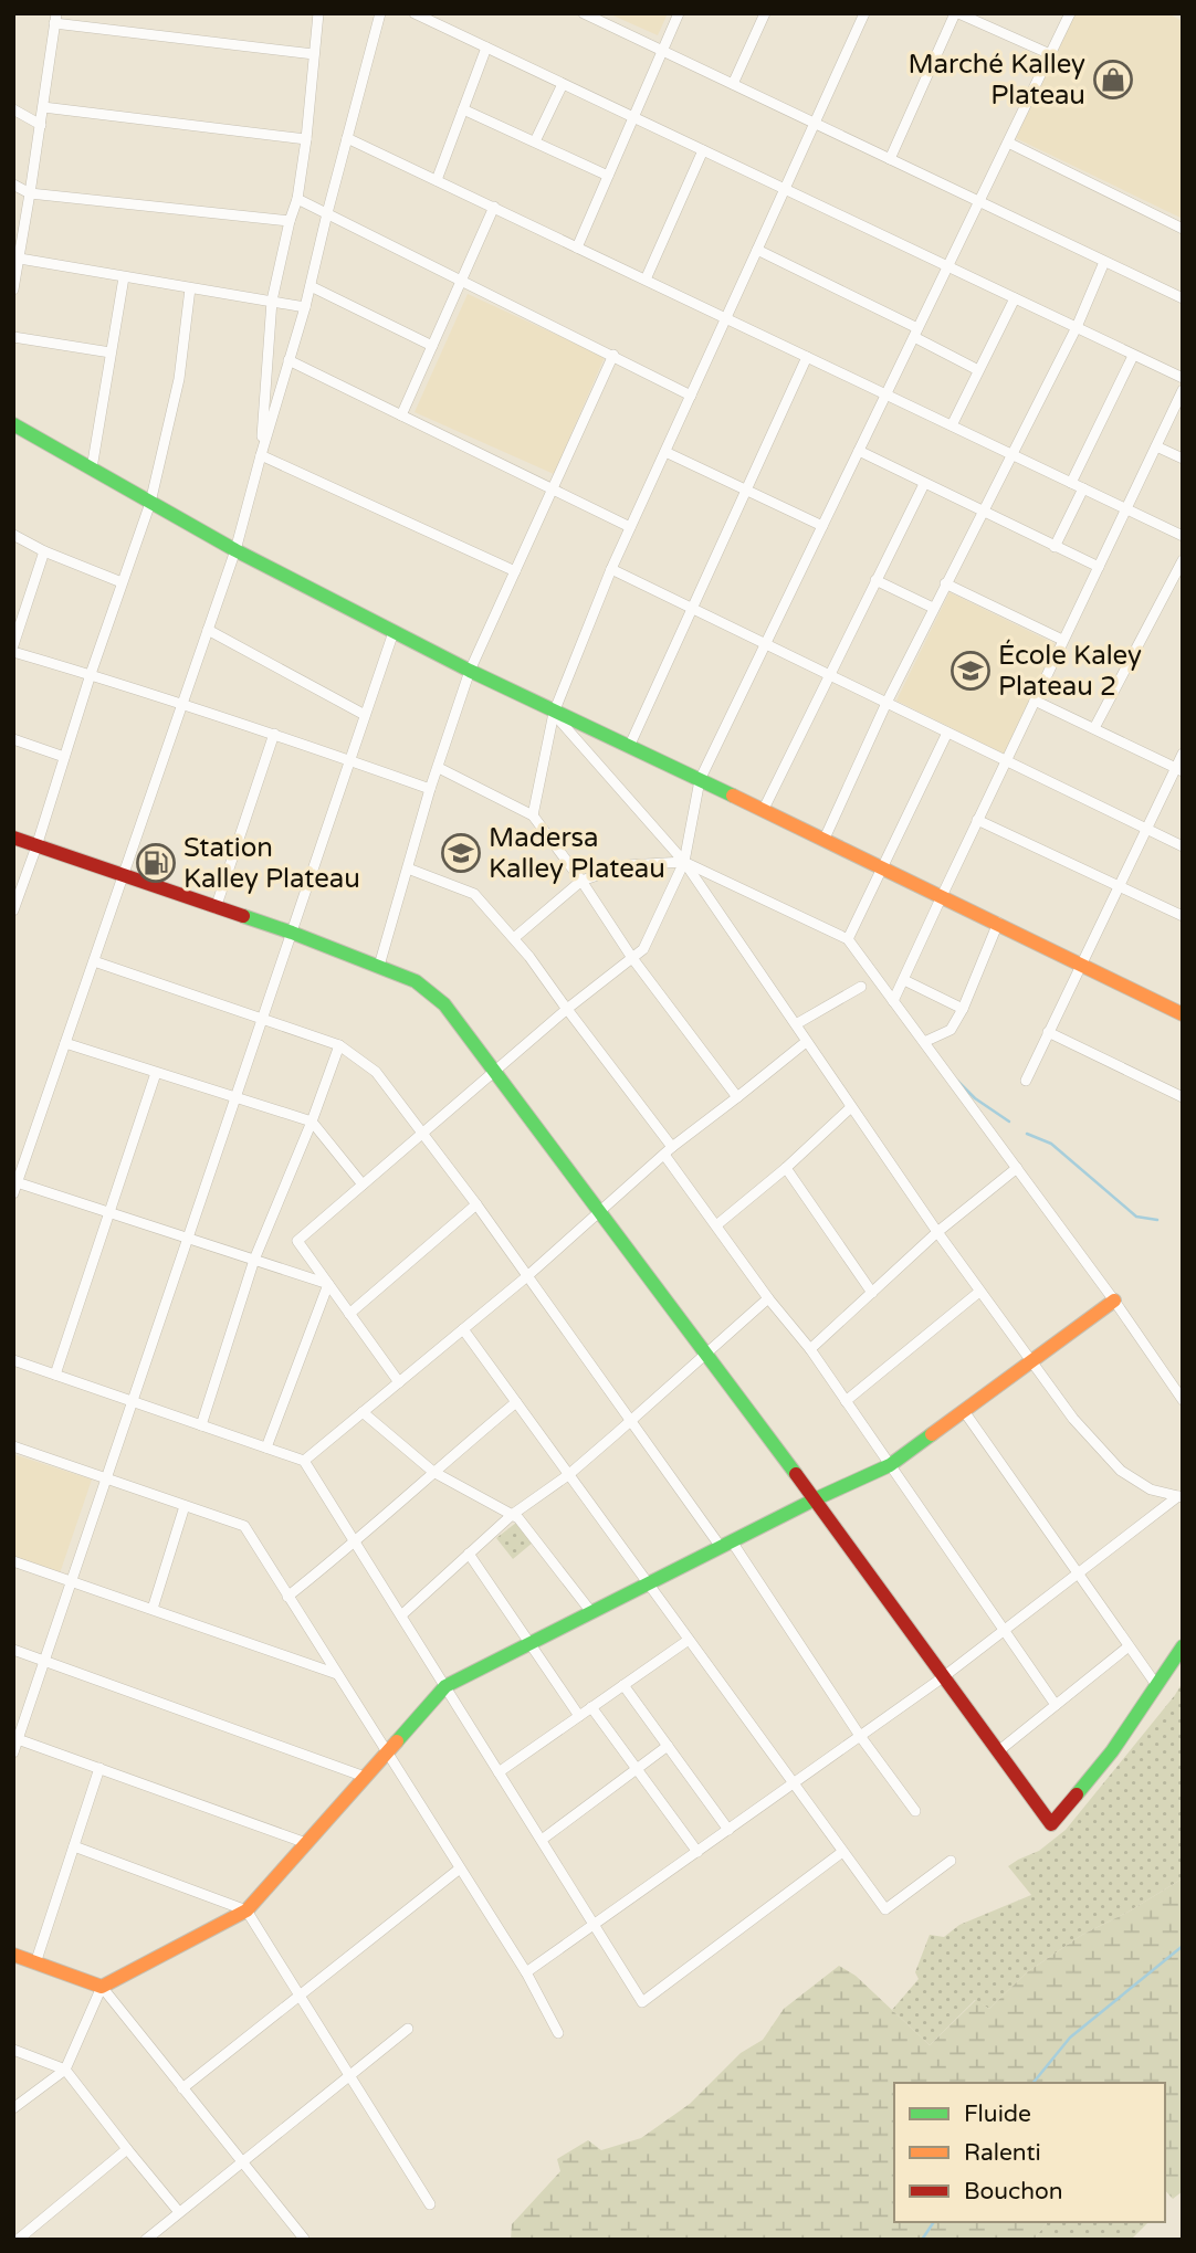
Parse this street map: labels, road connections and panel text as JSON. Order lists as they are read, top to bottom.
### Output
{
  "places": {
    "shop": ["Marché Kalley Plateau"],
    "school or university": ["École Kaley Plateau 2", "Madersa Kalley Plateau"],
    "fuel station": ["Station Kalley Plateau"]
  },
  "legend": ["Fluide", "Ralenti", "Bouchon"]
}
